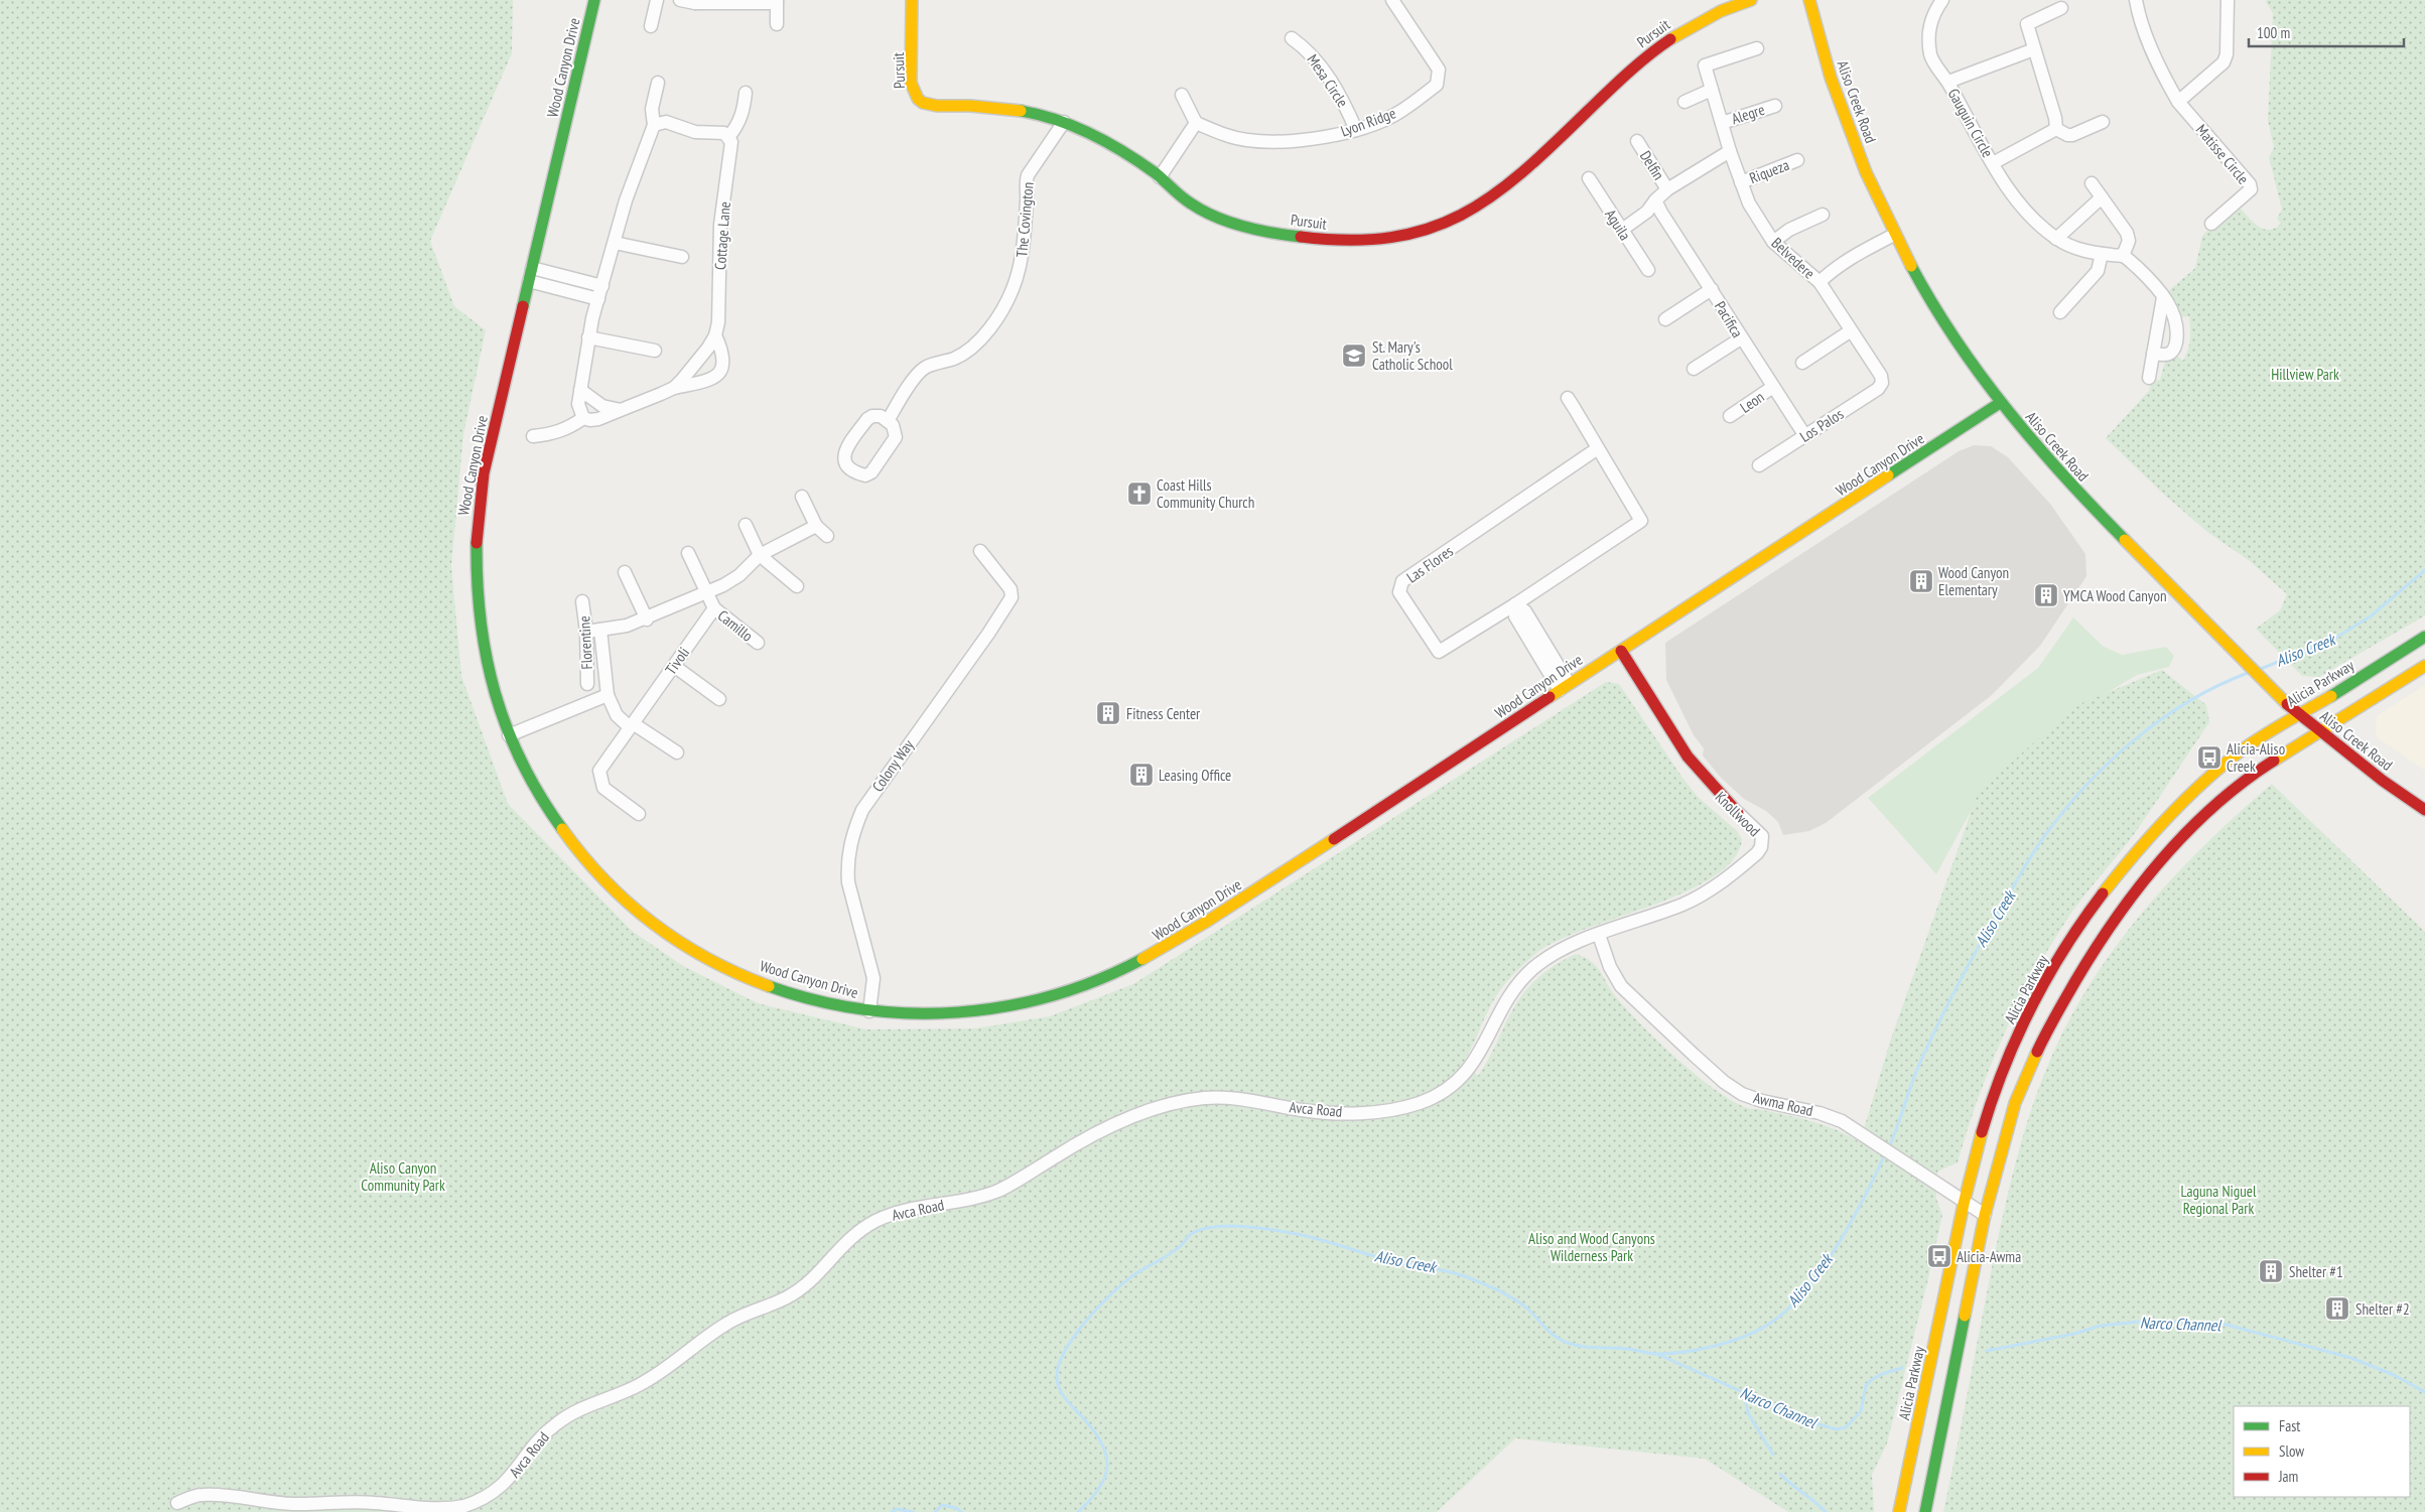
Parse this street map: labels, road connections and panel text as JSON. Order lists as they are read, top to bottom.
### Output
{
  "streets": {
    "main road": [
      "Pursuit",
      "Wood Canyon Drive",
      "Aliso Creek Road",
      "Alicia Parkway",
      "Knollwood"
    ],
    "street": [
      "Mesa Circle",
      "Alegre",
      "Lyon Ridge",
      "Gauguin Circle",
      "Matisse Circle",
      "Delfin",
      "Riqueza",
      "The Covington",
      "Aguila",
      "Cottage Lane",
      "Belvedere",
      "Pacifica",
      "Leon",
      "Los Palos",
      "Las Flores",
      "Camillo",
      "Florentine",
      "Tivoli",
      "Colony Way",
      "Awma Road",
      "Avca Road"
    ]
  },
  "crossings": [
    ["Pursuit", "The Covington"],
    ["Wood Canyon Drive", "Aliso Creek Road"],
    ["Wood Canyon Drive", "Colony Way"],
    ["Wood Canyon Drive", "Knollwood"],
    ["Mesa Circle", "Lyon Ridge"],
    ["Aliso Creek Road", "Alicia Parkway"],
    ["Alegre", "Belvedere"],
    ["Riqueza", "Belvedere"],
    ["Belvedere", "Los Palos"],
    ["Pacifica", "Leon"],
    ["Pacifica", "Los Palos"],
    ["Camillo", "Tivoli"],
    ["Alicia Parkway", "Awma Road"],
    ["Knollwood", "Awma Road"],
    ["Knollwood", "Avca Road"],
    ["Awma Road", "Avca Road"]
  ],
  "water": ["Aliso Creek", "Narco Channel"],
  "parks": [
    "Hillview Park",
    "Aliso Canyon Community Park",
    "Laguna Niguel Regional Park",
    "Aliso and Wood Canyons Wilderness Park"
  ],
  "places": {
    "school or university": ["St. Mary's Catholic School"],
    "church": ["Coast Hills Community Church"],
    "building": [
      "Wood Canyon Elementary",
      "YMCA Wood Canyon",
      "Fitness Center",
      "Leasing Office",
      "Shelter #1",
      "Shelter #2"
    ],
    "bus stop": ["Alicia-Aliso Creek", "Alicia-Awma"]
  },
  "legend": ["Fast", "Slow", "Jam"],
  "scale_bar": "100 m"
}
